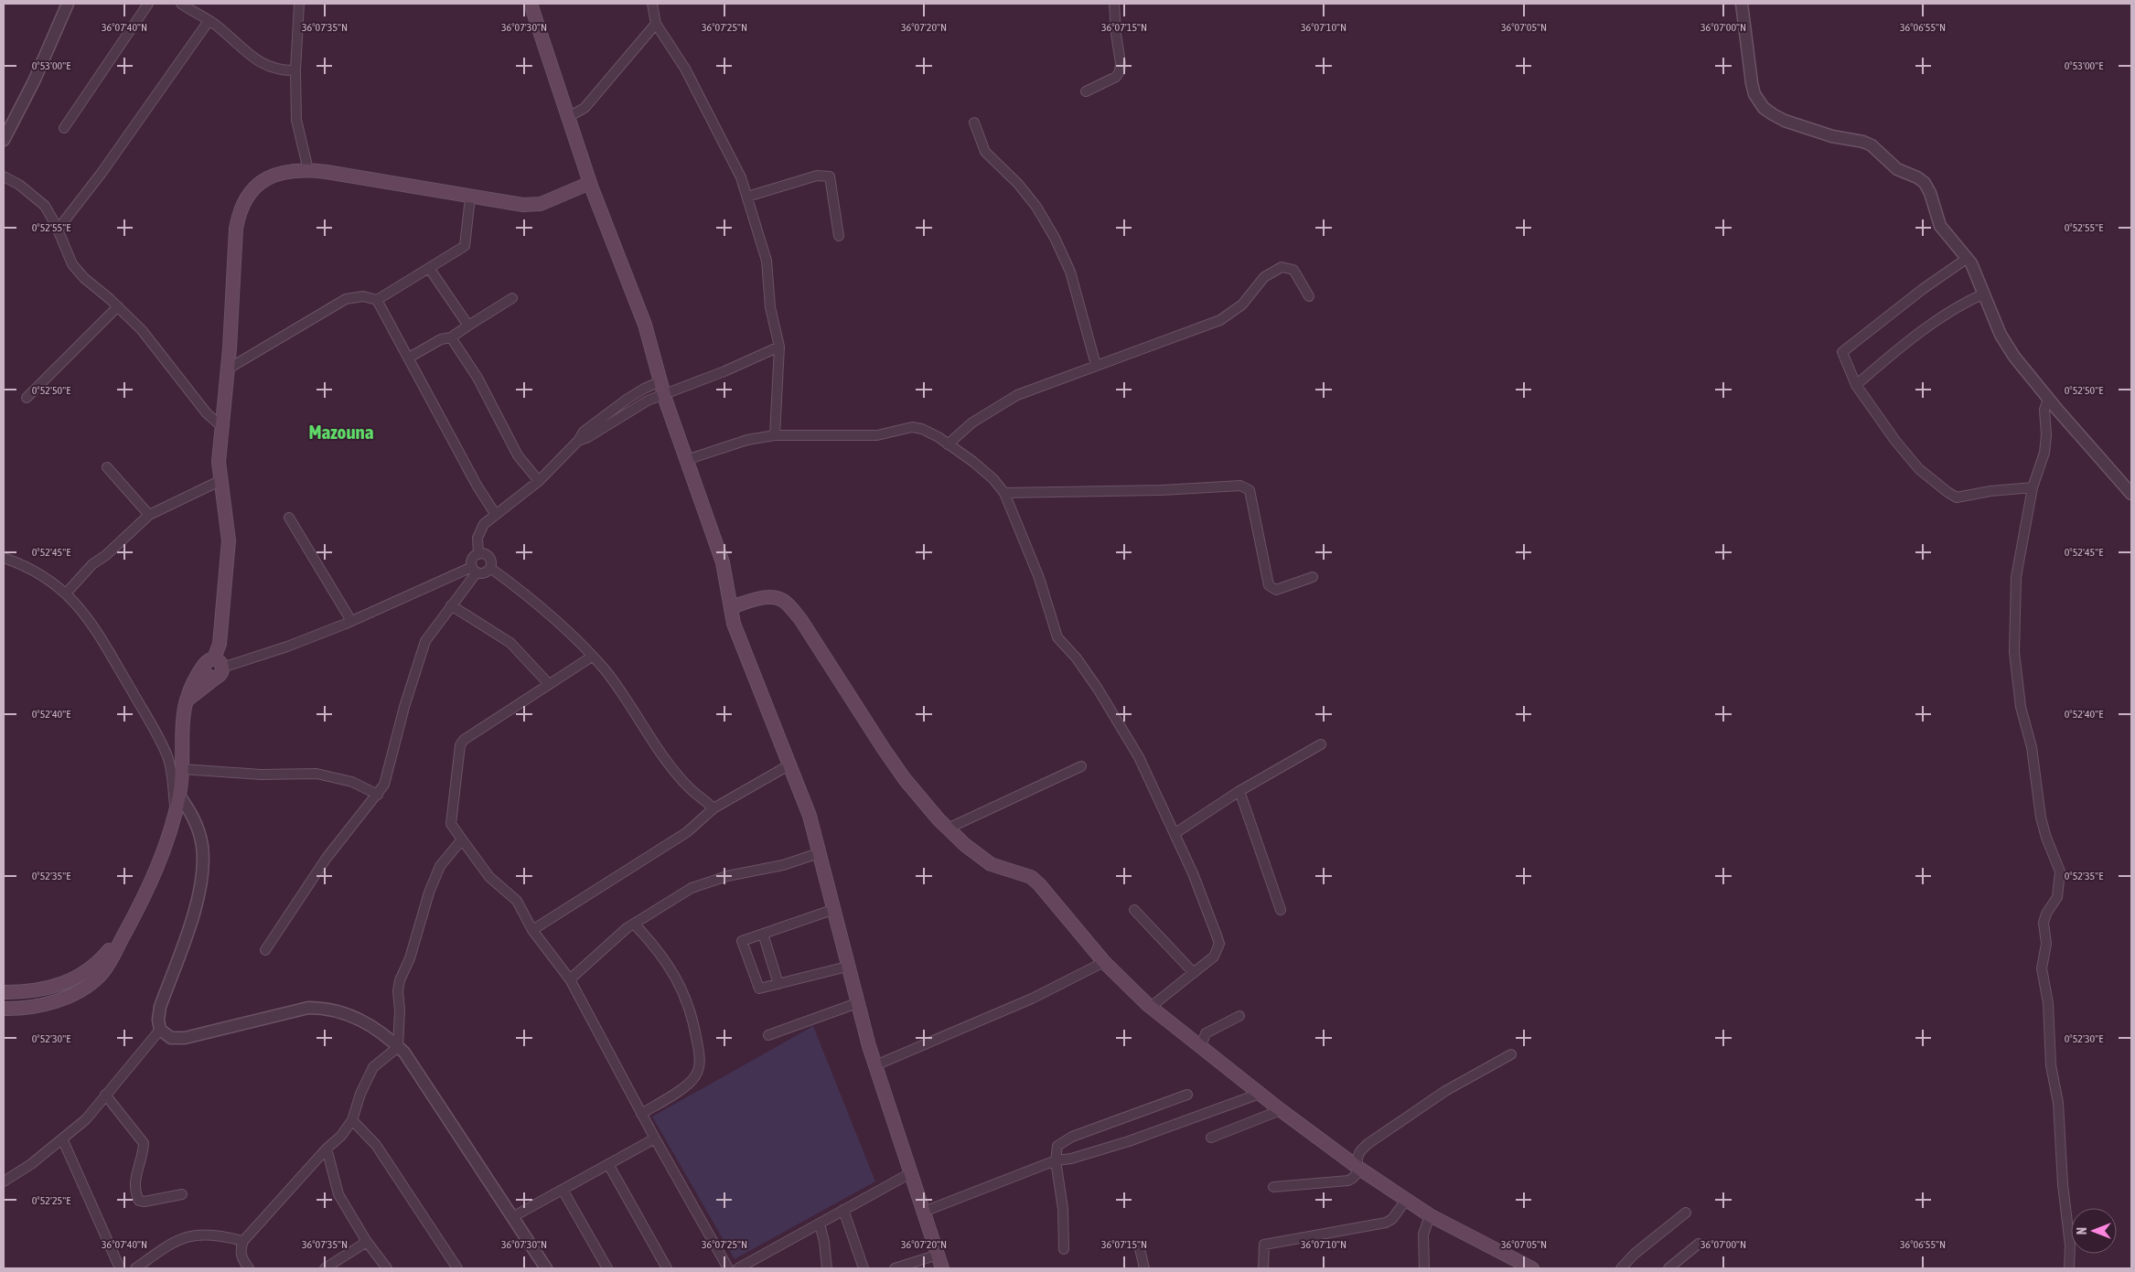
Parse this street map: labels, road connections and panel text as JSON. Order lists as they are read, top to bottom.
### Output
{
  "districts": ["Mazouna"],
  "north": "left",
  "coordinates": [
    "36°07'40\"N",
    "36°07'35\"N",
    "36°07'30\"N",
    "36°07'25\"N",
    "36°07'20\"N",
    "36°07'15\"N",
    "36°07'10\"N",
    "36°07'05\"N",
    "36°07'00\"N",
    "36°06'55\"N",
    "0°53'00\"E",
    "0°52'55\"E",
    "0°52'50\"E",
    "0°52'45\"E",
    "0°52'40\"E",
    "0°52'35\"E",
    "0°52'30\"E",
    "0°52'25\"E"
  ]
}
